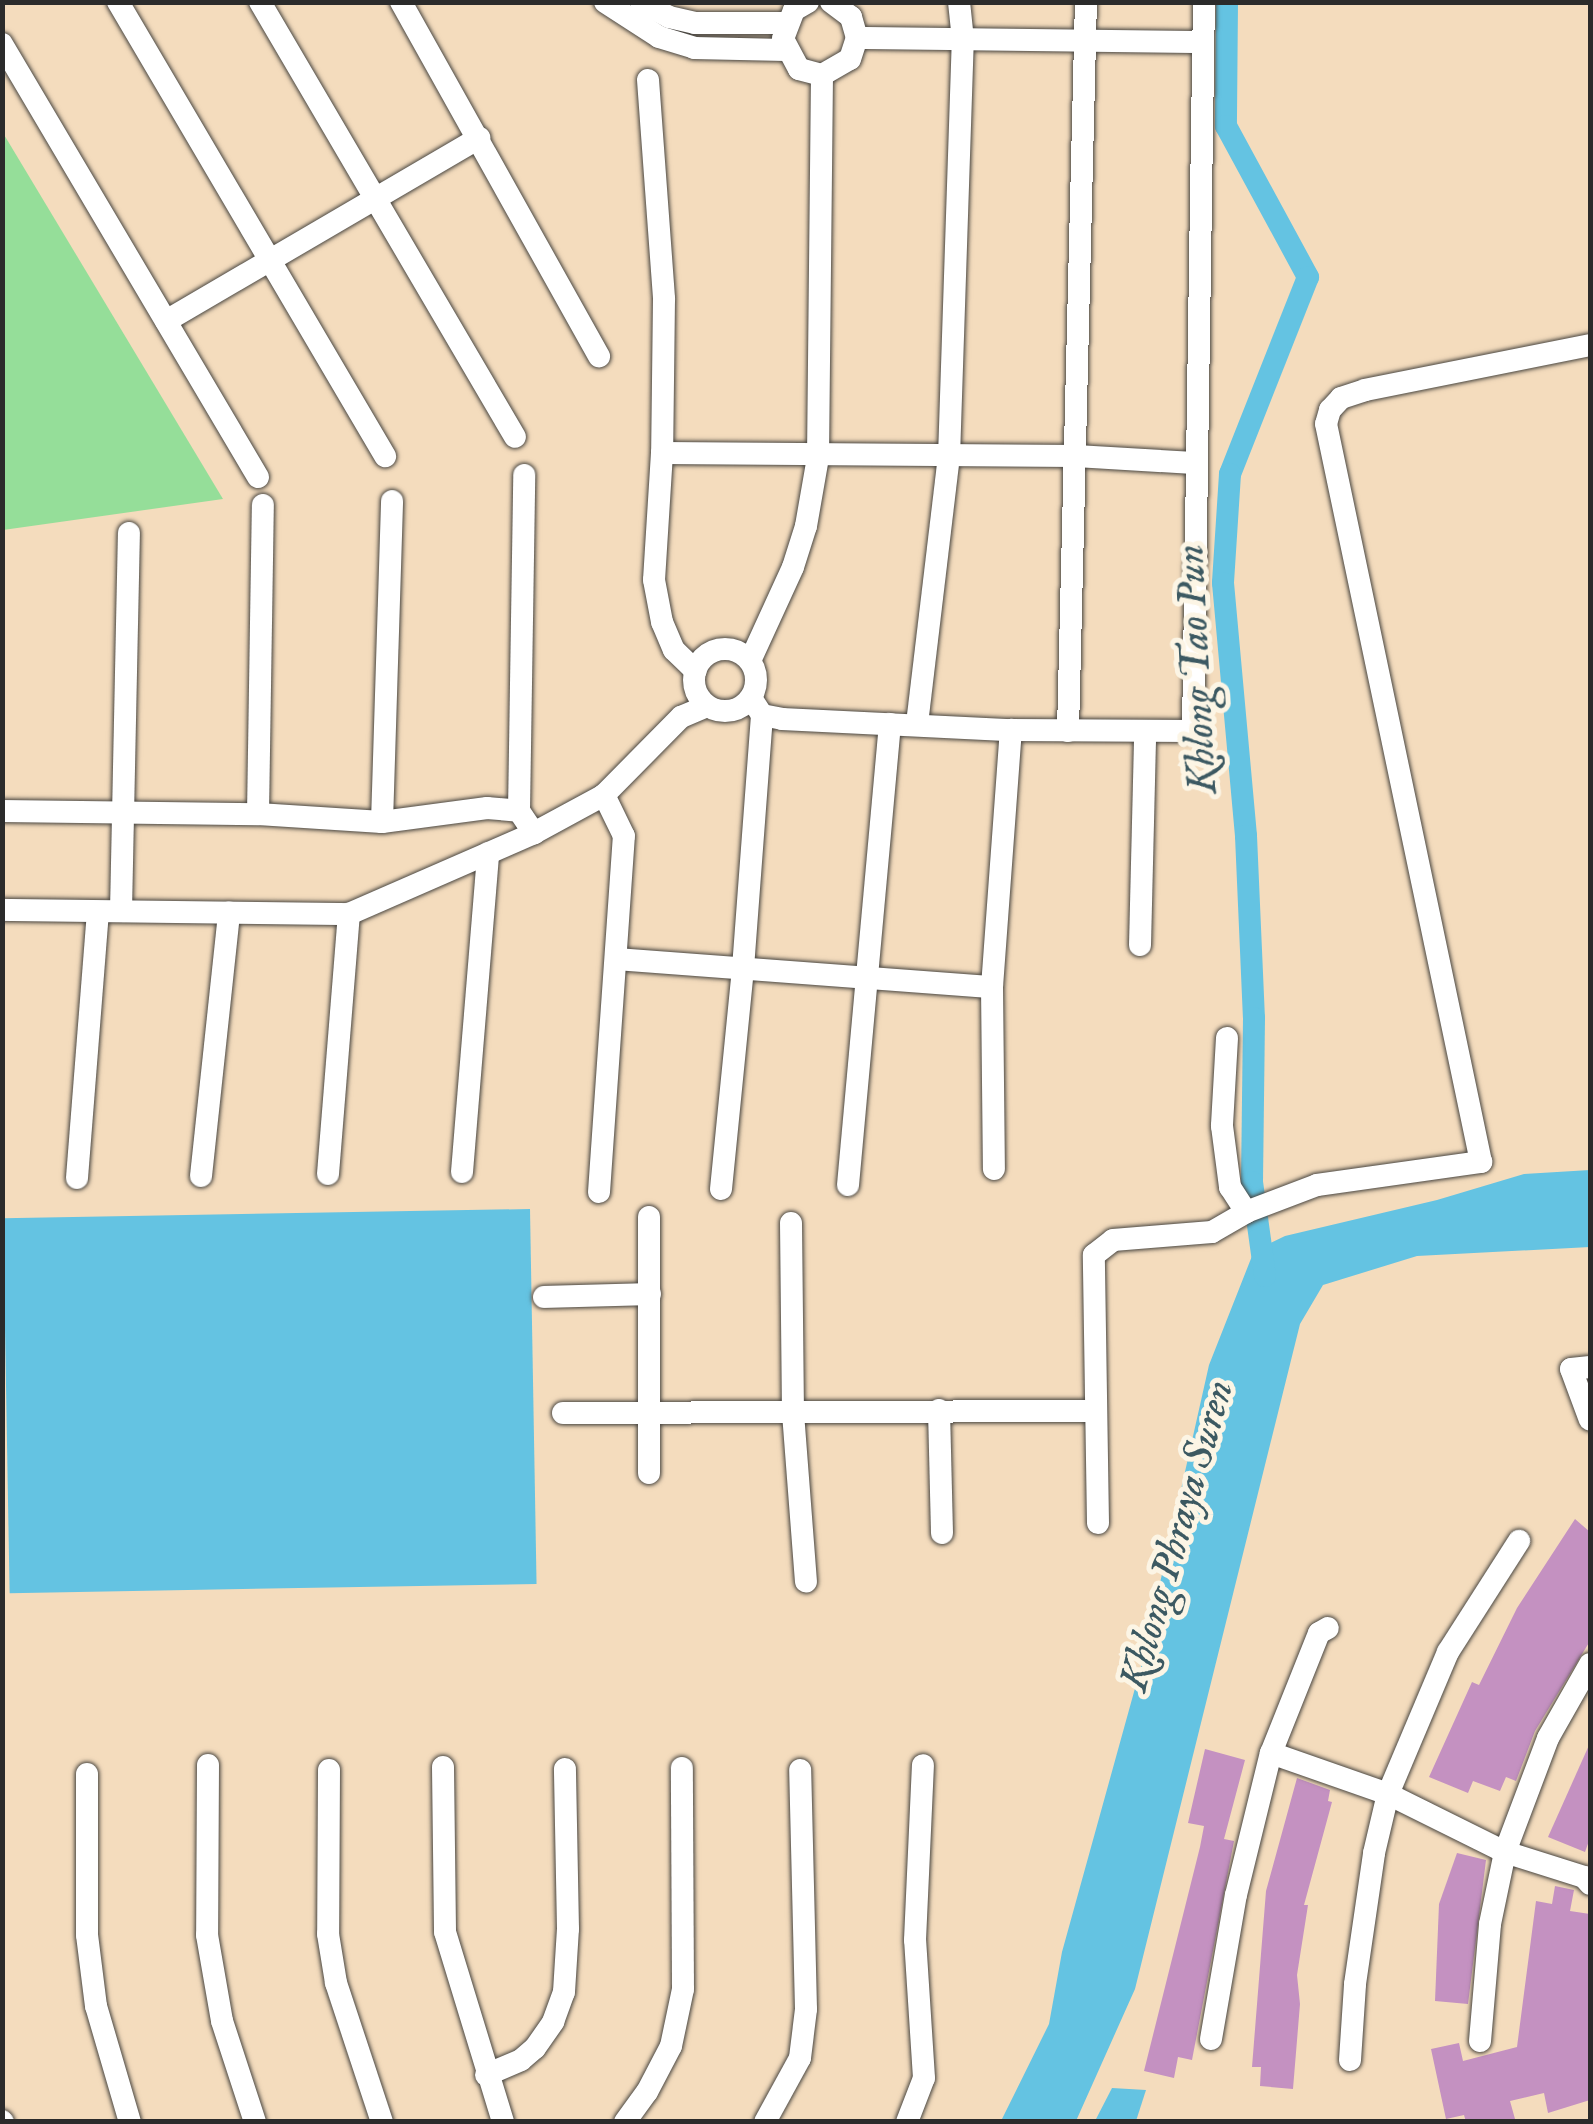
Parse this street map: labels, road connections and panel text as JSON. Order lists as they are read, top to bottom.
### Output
{
  "water": ["Khlong Tao Pun", "Khlong Phraya Suren"]
}
